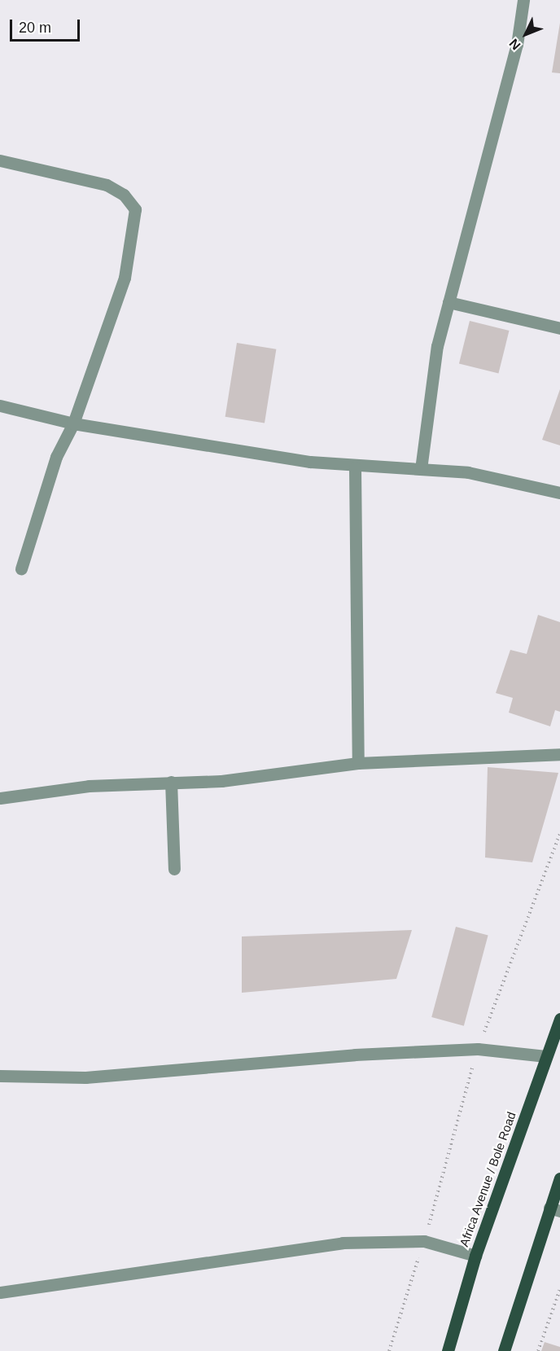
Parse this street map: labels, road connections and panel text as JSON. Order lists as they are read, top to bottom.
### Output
{
  "streets": {
    "main road": ["Africa Avenue / Bole Road"]
  },
  "scale_bar": "20 m",
  "north": "bottom left"
}
